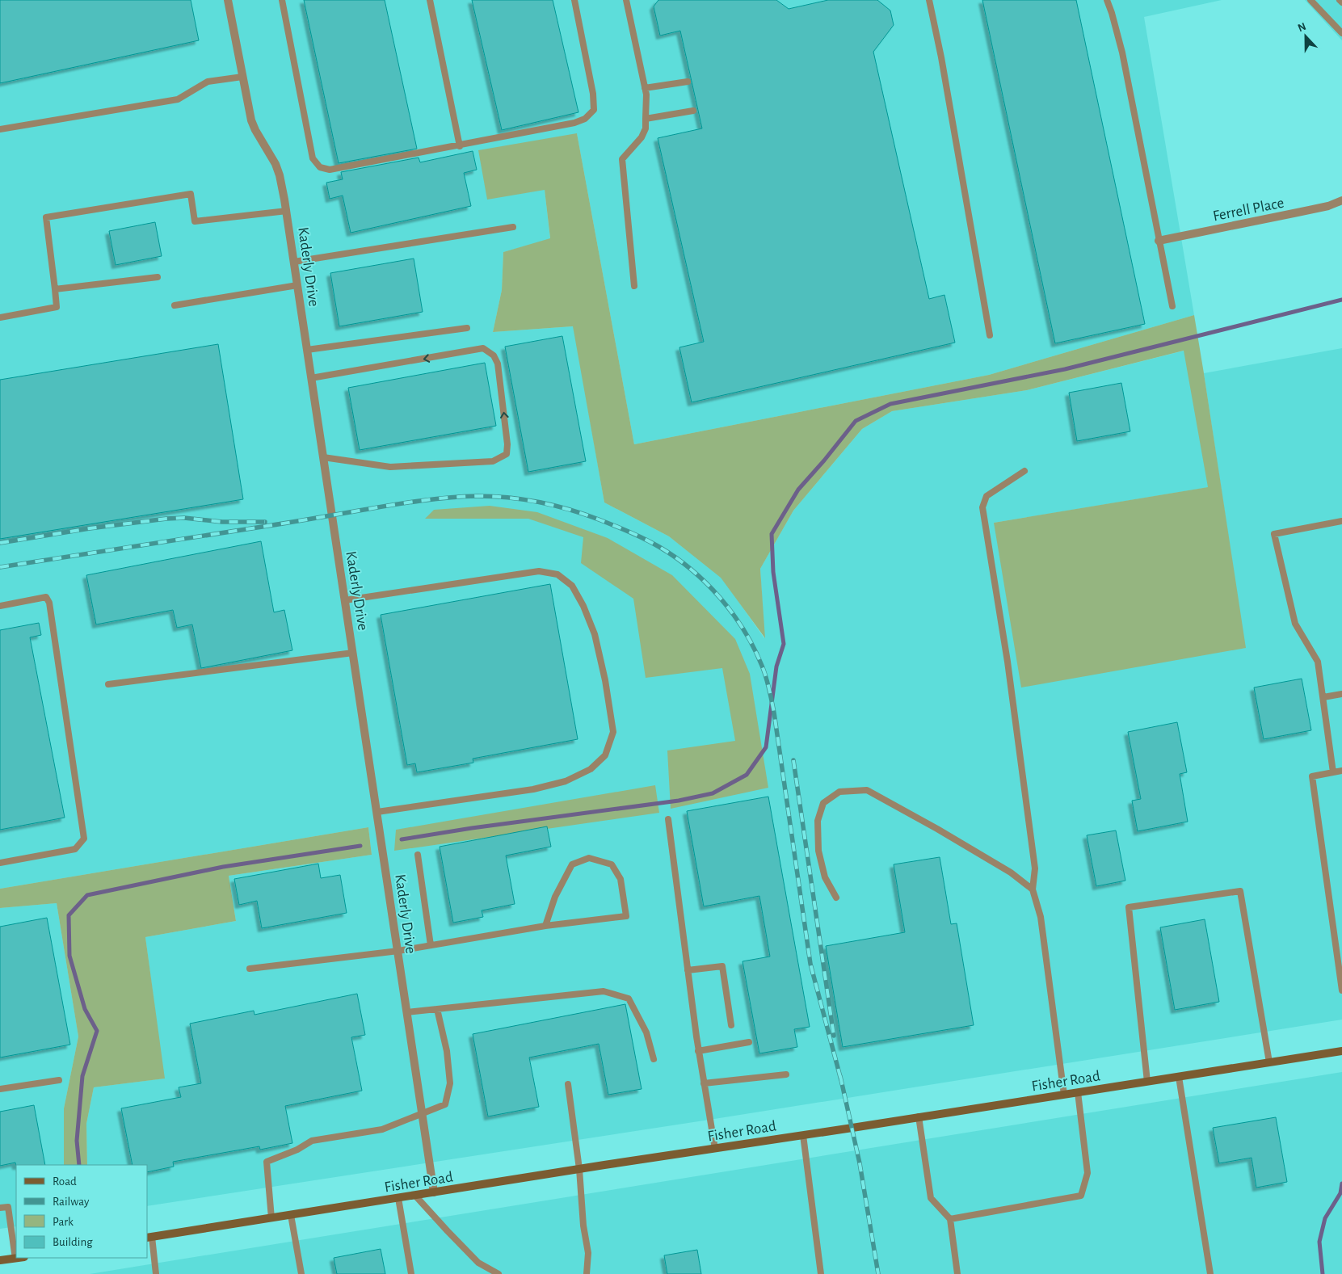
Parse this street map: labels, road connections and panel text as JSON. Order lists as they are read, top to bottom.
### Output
{
  "streets": {
    "main road": ["Fisher Road"],
    "street": ["Ferrell Place", "Kaderly Drive"]
  },
  "crossings": [
    ["Kaderly Drive", "Fisher Road"]
  ],
  "legend": [
    "Road",
    "Railway",
    "Park",
    "Building"
  ],
  "north": "top"
}
